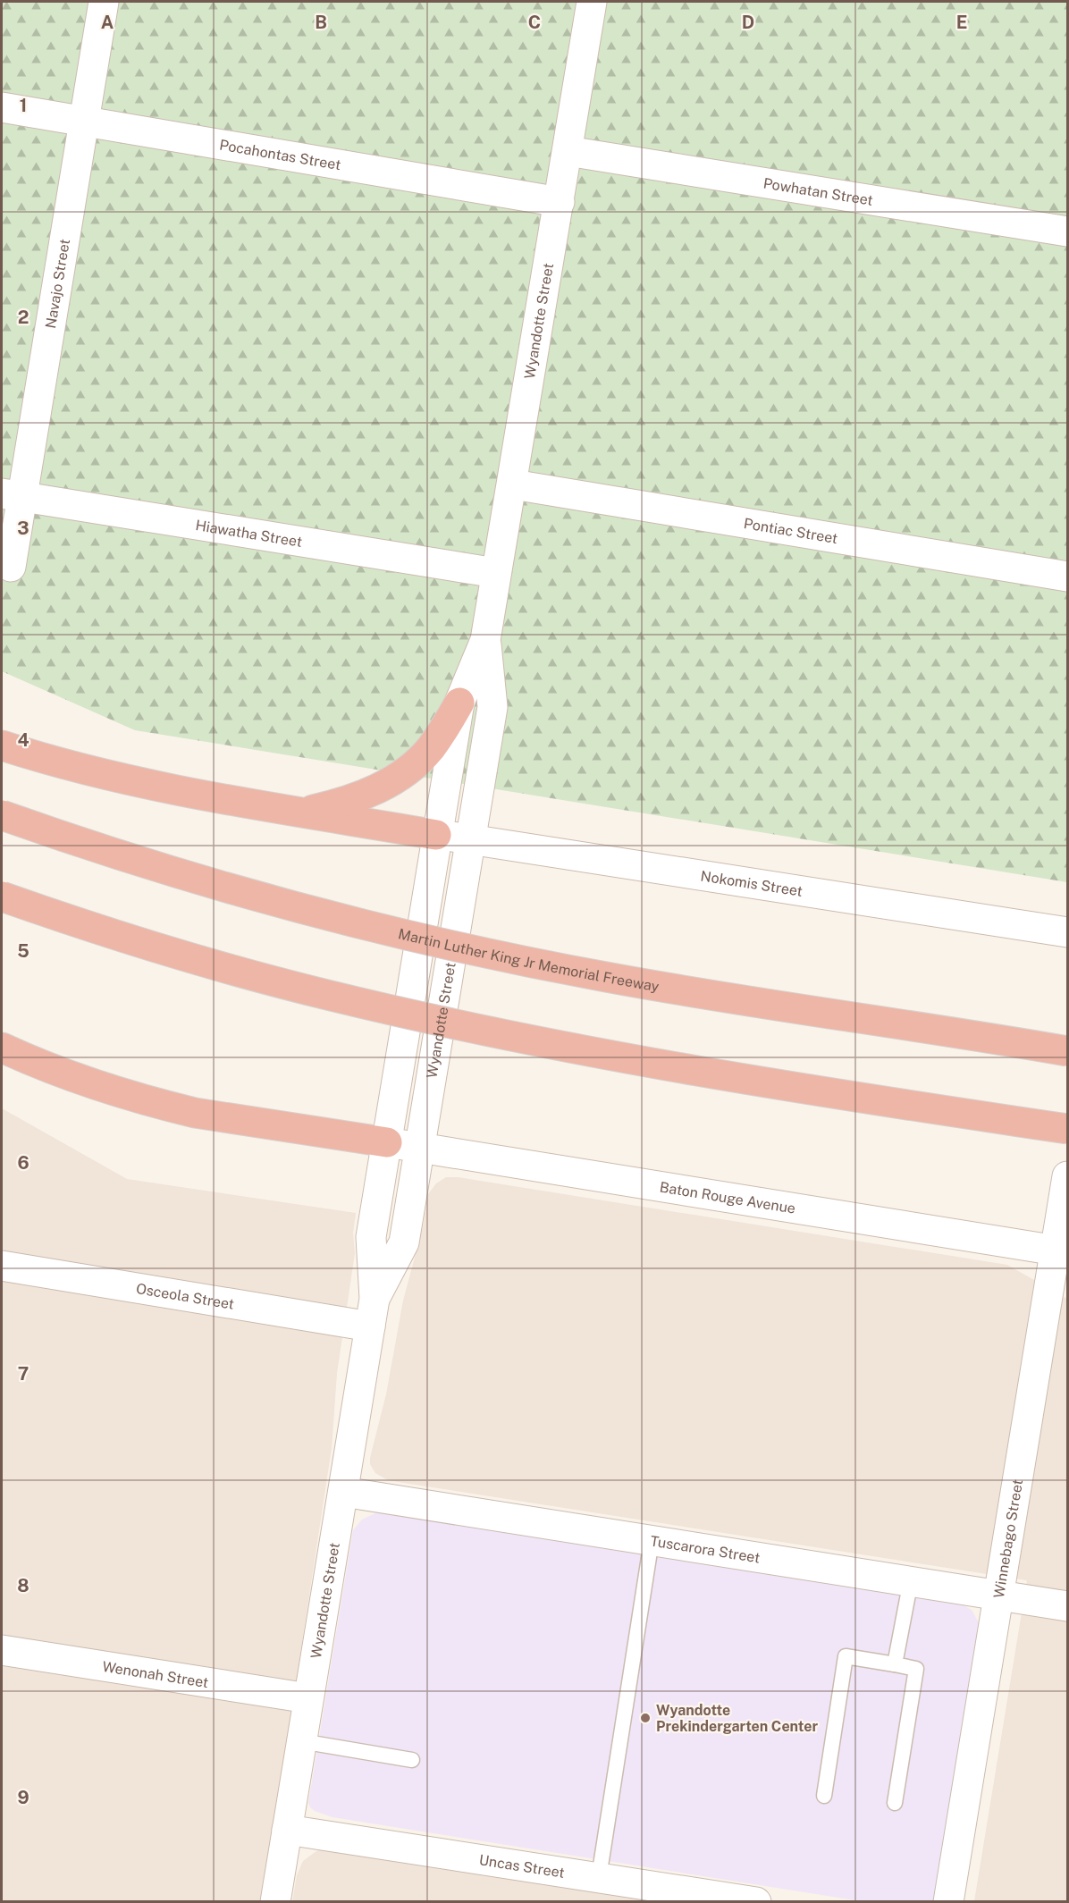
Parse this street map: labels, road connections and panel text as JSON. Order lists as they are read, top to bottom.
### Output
{
  "streets": {
    "highway": ["Martin Luther King Jr Memorial Freeway"],
    "street": [
      "Pocahontas Street",
      "Powhatan Street",
      "Navajo Street",
      "Wyandotte Street",
      "Pontiac Street",
      "Hiawatha Street",
      "Nokomis Street",
      "Baton Rouge Avenue",
      "Osceola Street",
      "Winnebago Street",
      "Tuscarora Street",
      "Wenonah Street",
      "Uncas Street"
    ]
  },
  "crossings": [
    ["Pocahontas Street", "Navajo Street"],
    ["Pocahontas Street", "Wyandotte Street"],
    ["Powhatan Street", "Wyandotte Street"],
    ["Navajo Street", "Hiawatha Street"],
    ["Wyandotte Street", "Pontiac Street"],
    ["Wyandotte Street", "Hiawatha Street"],
    ["Wyandotte Street", "Nokomis Street"],
    ["Wyandotte Street", "Baton Rouge Avenue"],
    ["Wyandotte Street", "Osceola Street"],
    ["Wyandotte Street", "Tuscarora Street"],
    ["Wyandotte Street", "Wenonah Street"],
    ["Wyandotte Street", "Uncas Street"],
    ["Baton Rouge Avenue", "Winnebago Street"],
    ["Winnebago Street", "Tuscarora Street"]
  ],
  "places": ["Wyandotte Prekindergarten Center"],
  "grid": {
    "columns": [
      "A",
      "B",
      "C",
      "D",
      "E"
    ],
    "rows": [
      "1",
      "2",
      "3",
      "4",
      "5",
      "6",
      "7",
      "8",
      "9"
    ]
  }
}
